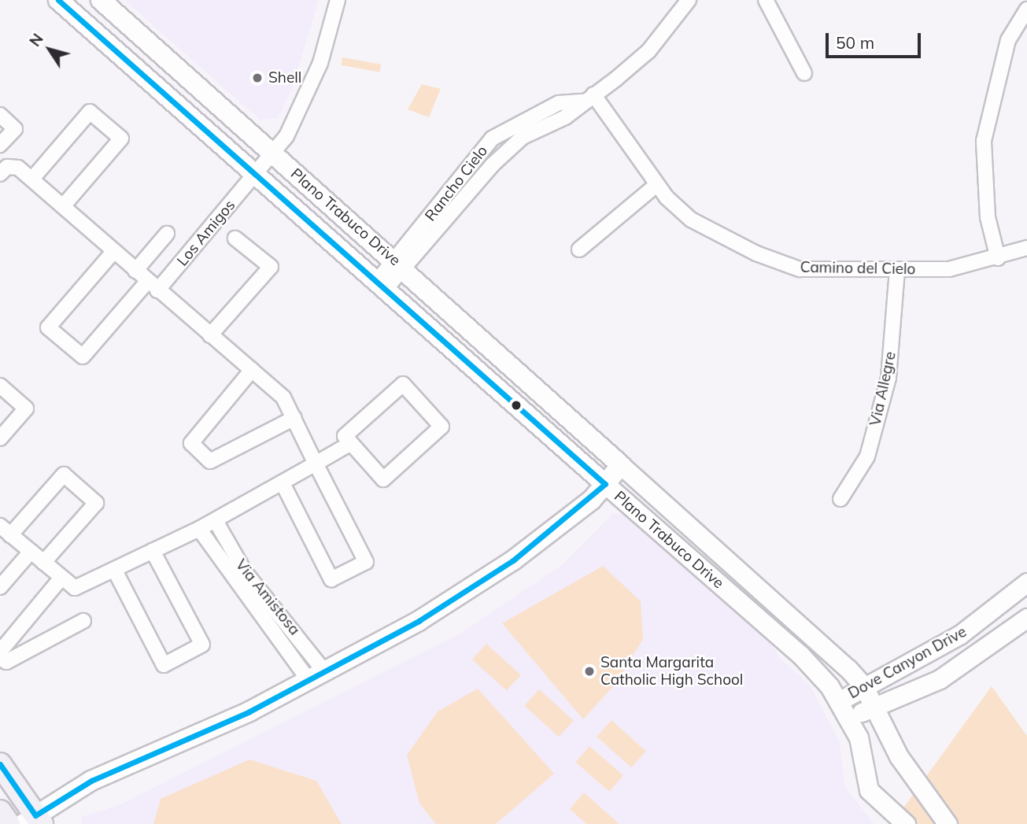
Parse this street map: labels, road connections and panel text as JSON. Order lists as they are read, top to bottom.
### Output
{
  "streets": {
    "main road": ["Plano Trabuco Drive"],
    "street": [
      "Rancho Cielo",
      "Los Amigos",
      "Camino del Cielo",
      "Via Allegre",
      "Via Amistosa",
      "Dove Canyon Drive"
    ]
  },
  "crossings": [
    ["Rancho Cielo", "Plano Trabuco Drive"],
    ["Rancho Cielo", "Camino del Cielo"],
    ["Plano Trabuco Drive", "Los Amigos"],
    ["Plano Trabuco Drive", "Dove Canyon Drive"],
    ["Camino del Cielo", "Via Allegre"]
  ],
  "places": ["Shell", "Santa Margarita Catholic High School"],
  "scale_bar": "50 m",
  "north": "top left"
}
